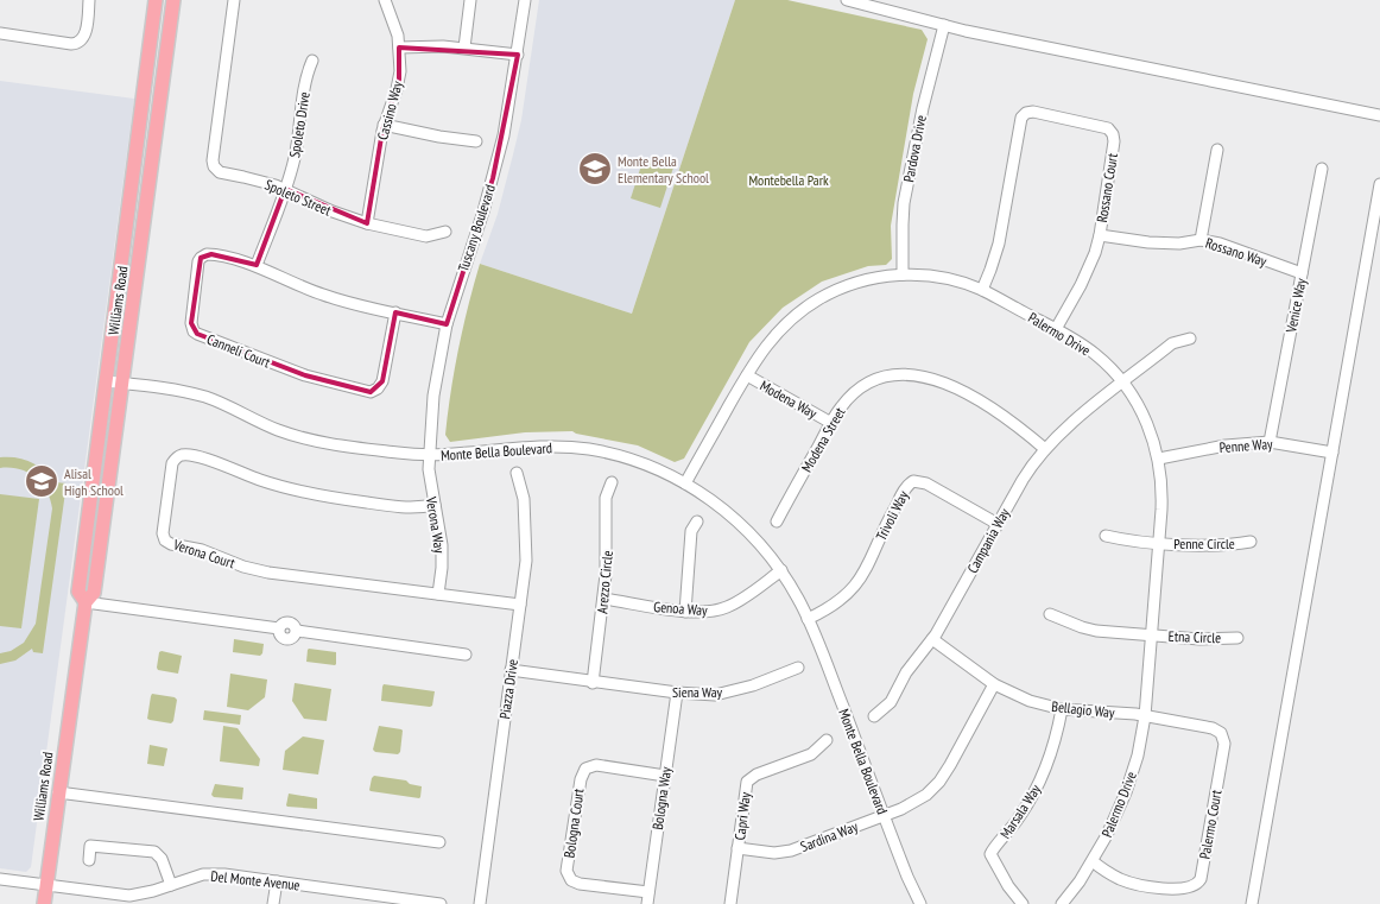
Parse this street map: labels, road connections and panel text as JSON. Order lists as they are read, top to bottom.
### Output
{
  "streets": {
    "main road": ["Williams Road"],
    "street": [
      "Cassino Way",
      "Spoleto Drive",
      "Pardova Drive",
      "Rossano Court",
      "Spoleto Street",
      "Tuscany Boulevard",
      "Rossano Way",
      "Venice Way",
      "Palermo Drive",
      "Canneli Court",
      "Modena Way",
      "Modena Street",
      "Penne Way",
      "Monte Bella Boulevard",
      "Trivoli Way",
      "Verona Way",
      "Campania Way",
      "Penne Circle",
      "Verona Court",
      "Arezzo Circle",
      "Genoa Way",
      "Etna Circle",
      "Piazza Drive",
      "Siena Way",
      "Bellagio Way",
      "Bologna Way",
      "Marsala Way",
      "Capri Way",
      "Bologna Court",
      "Palermo Court",
      "Sardina Way",
      "Del Monte Avenue"
    ]
  },
  "crossings": [
    ["Cassino Way", "Spoleto Street"],
    ["Spoleto Drive", "Spoleto Street"],
    ["Spoleto Drive", "Canneli Court"],
    ["Pardova Drive", "Palermo Drive"],
    ["Rossano Court", "Rossano Way"],
    ["Rossano Court", "Palermo Drive"],
    ["Tuscany Boulevard", "Canneli Court"],
    ["Tuscany Boulevard", "Monte Bella Boulevard"],
    ["Tuscany Boulevard", "Verona Way"],
    ["Rossano Way", "Venice Way"],
    ["Williams Road", "Monte Bella Boulevard"],
    ["Williams Road", "Del Monte Avenue"],
    ["Venice Way", "Penne Way"],
    ["Palermo Drive", "Modena Way"],
    ["Palermo Drive", "Penne Way"],
    ["Palermo Drive", "Monte Bella Boulevard"],
    ["Palermo Drive", "Campania Way"],
    ["Palermo Drive", "Penne Circle"],
    ["Palermo Drive", "Etna Circle"],
    ["Palermo Drive", "Bellagio Way"],
    ["Palermo Drive", "Palermo Court"],
    ["Modena Way", "Modena Street"],
    ["Modena Street", "Campania Way"],
    ["Monte Bella Boulevard", "Trivoli Way"],
    ["Monte Bella Boulevard", "Verona Way"],
    ["Monte Bella Boulevard", "Genoa Way"],
    ["Monte Bella Boulevard", "Sardina Way"],
    ["Trivoli Way", "Campania Way"],
    ["Verona Way", "Verona Court"],
    ["Campania Way", "Bellagio Way"],
    ["Verona Court", "Piazza Drive"],
    ["Arezzo Circle", "Genoa Way"],
    ["Arezzo Circle", "Siena Way"],
    ["Piazza Drive", "Siena Way"],
    ["Siena Way", "Bologna Way"],
    ["Bellagio Way", "Marsala Way"],
    ["Bellagio Way", "Palermo Court"],
    ["Bellagio Way", "Sardina Way"],
    ["Bologna Way", "Bologna Court"],
    ["Capri Way", "Sardina Way"]
  ],
  "parks": ["Montebella Park"],
  "places": {
    "school or university": ["Monte Bella Elementary School", "Alisal High School"]
  }
}
